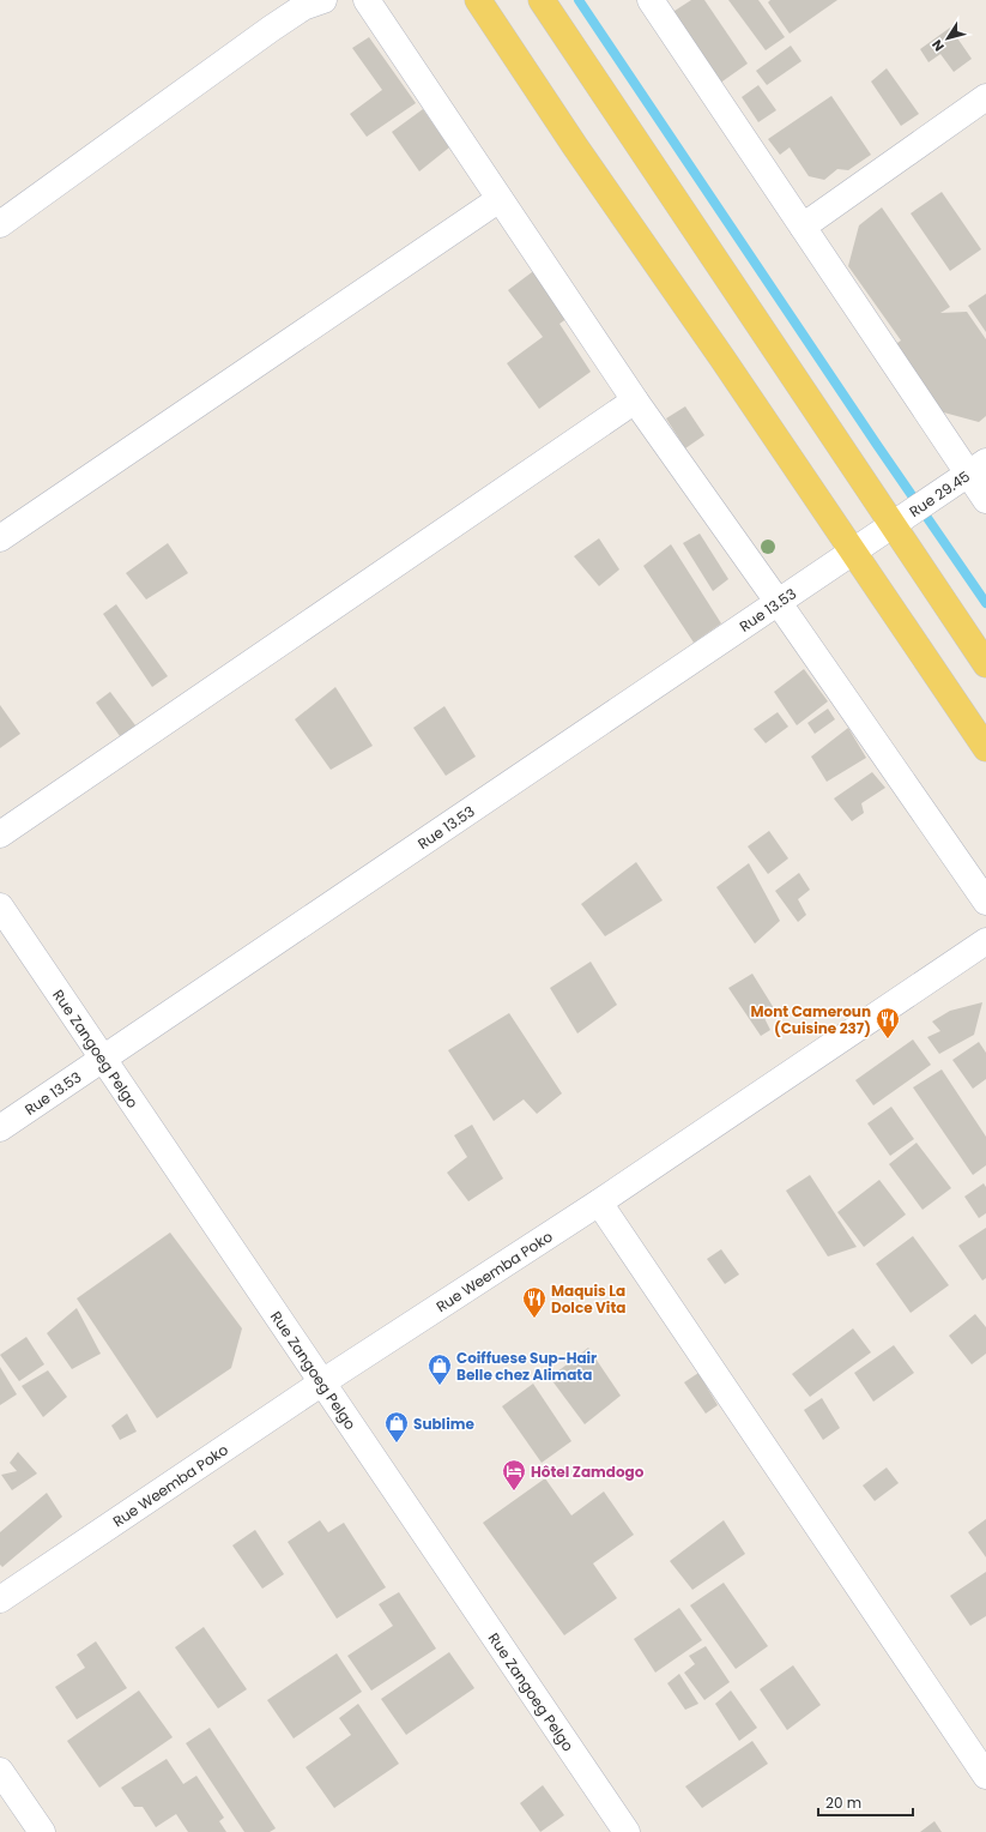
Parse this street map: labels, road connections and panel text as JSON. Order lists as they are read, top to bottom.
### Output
{
  "streets": {
    "street": [
      "Rue 29.45",
      "Rue 13.53",
      "Rue Zangoeg Pelgo",
      "Rue Weemba Poko"
    ]
  },
  "crossings": [
    ["Rue 29.45", "Rue 13.53"],
    ["Rue 13.53", "Rue Zangoeg Pelgo"],
    ["Rue Zangoeg Pelgo", "Rue Weemba Poko"]
  ],
  "places": {
    "restaurant": ["Mont Cameroun (Cuisine 237)", "Maquis La Dolce Vita"],
    "shop": ["Coiffuese Sup-Hair Belle chez Alimata", "Sublime"],
    "hotel": ["Hôtel Zamdogo"]
  },
  "scale_bar": "20 m",
  "north": "bottom left"
}
